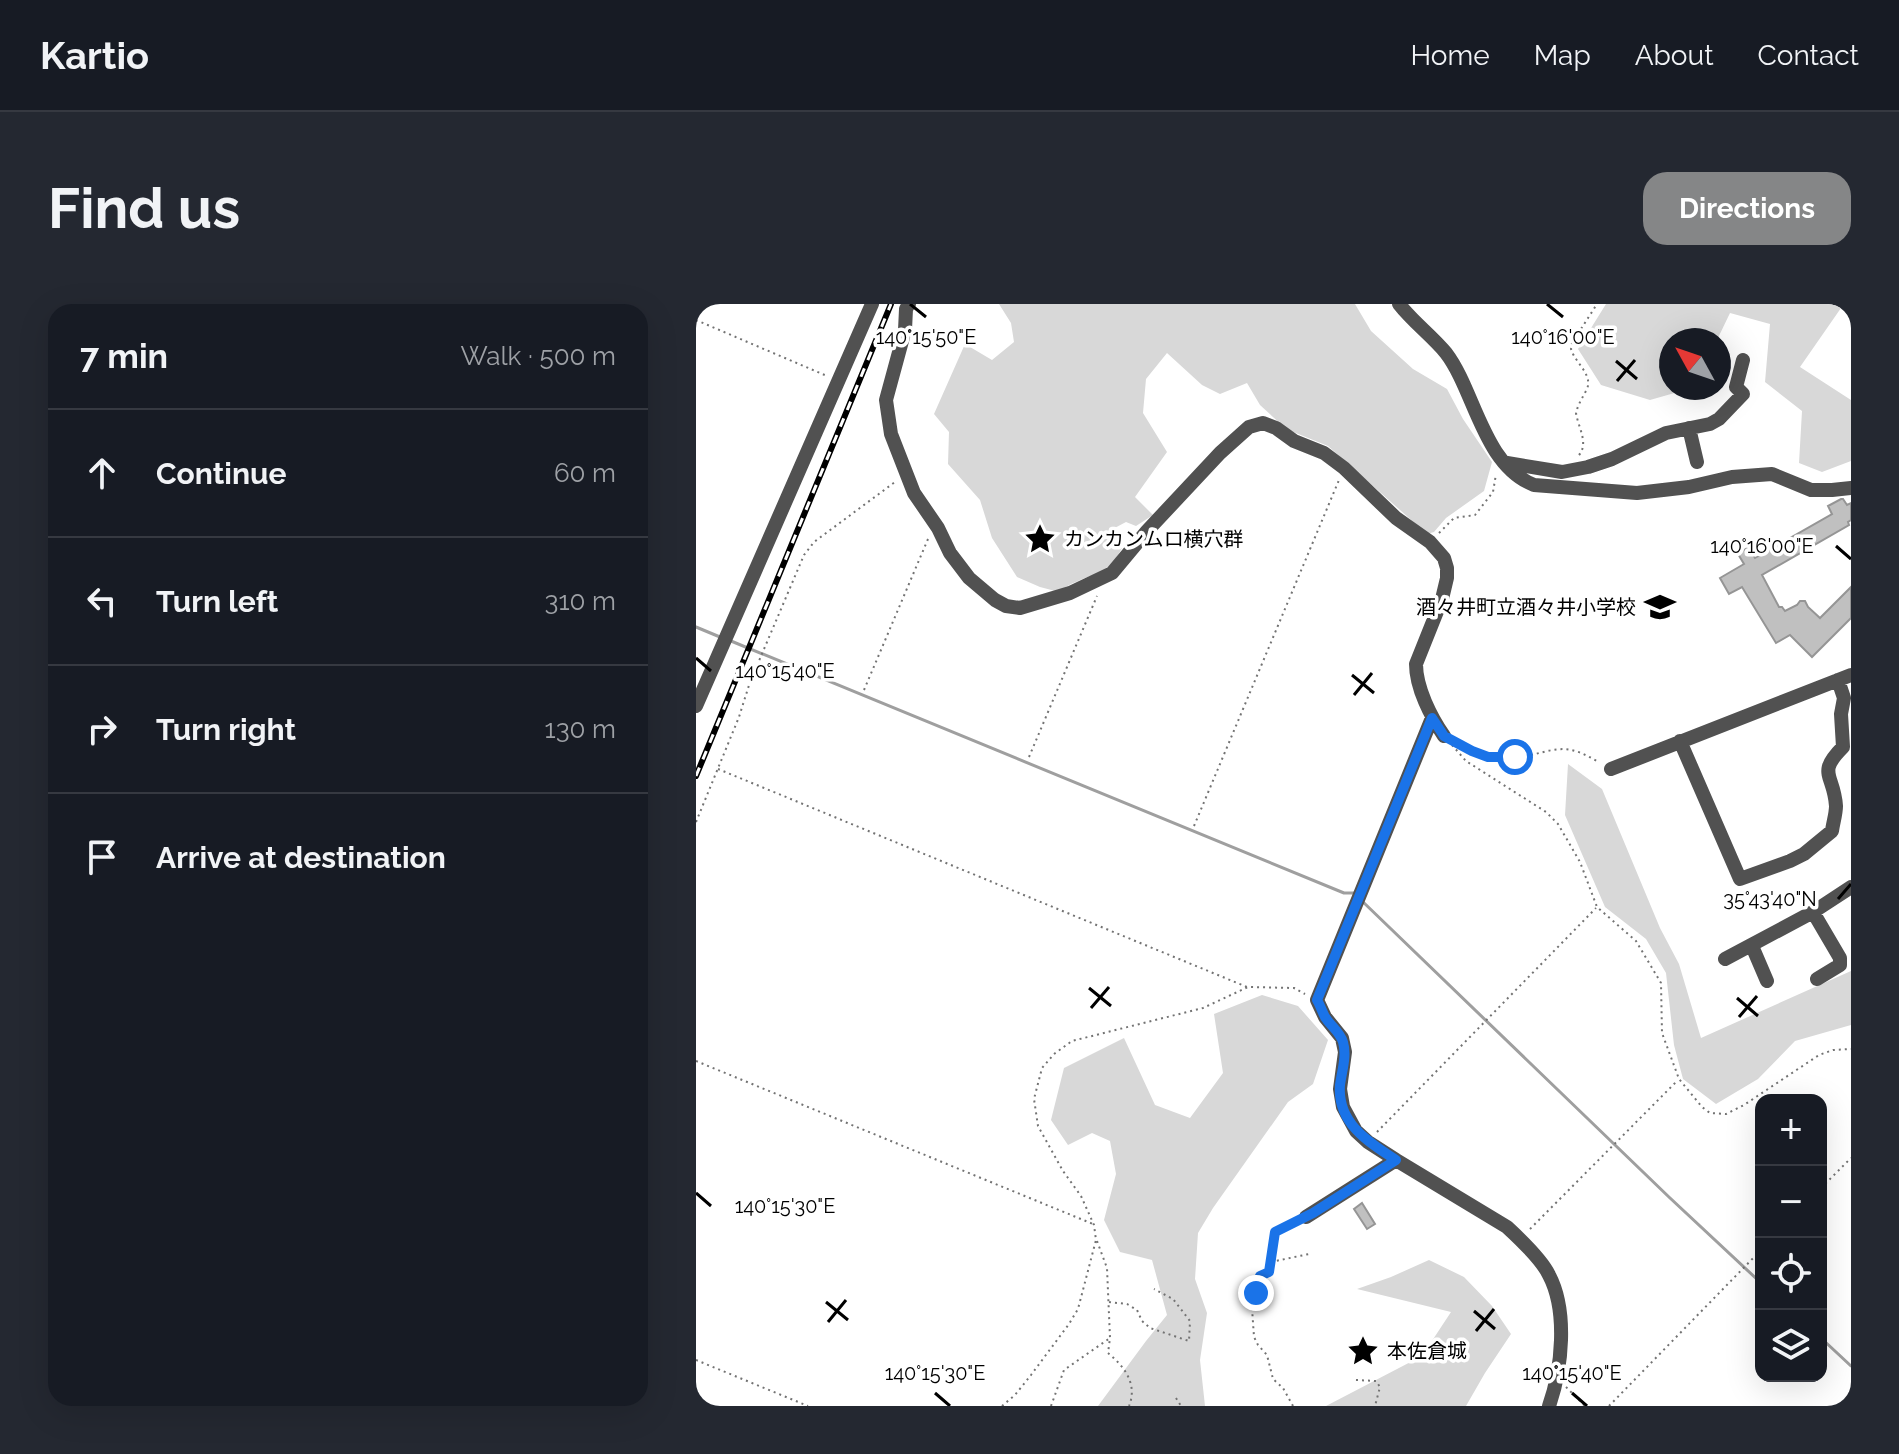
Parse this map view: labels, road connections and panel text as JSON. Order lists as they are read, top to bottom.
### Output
{
  "places": {
    "place": ["カンカンムロ横穴群", "本佐倉城"],
    "school or university": ["酒々井町立酒々井小学校"]
  },
  "north": "top left",
  "page": {
    "header": "Kartio",
    "nav": [
      "Home",
      "Map",
      "About",
      "Contact"
    ],
    "buttons": "Directions",
    "title": "Find us",
    "heading": ["7 min", "Walk · 500 m"],
    "list": [
      ["Continue", "60 m"],
      ["Turn left", "310 m"],
      ["Turn right", "130 m"],
      "Arrive at destination"
    ],
    "map_buttons": ["+", "−"]
  },
  "coordinates": [
    "140°15'50\"E",
    "140°16'00\"E",
    "140°15'40\"E",
    "35°43'40\"N",
    "140°15'30\"E"
  ]
}
